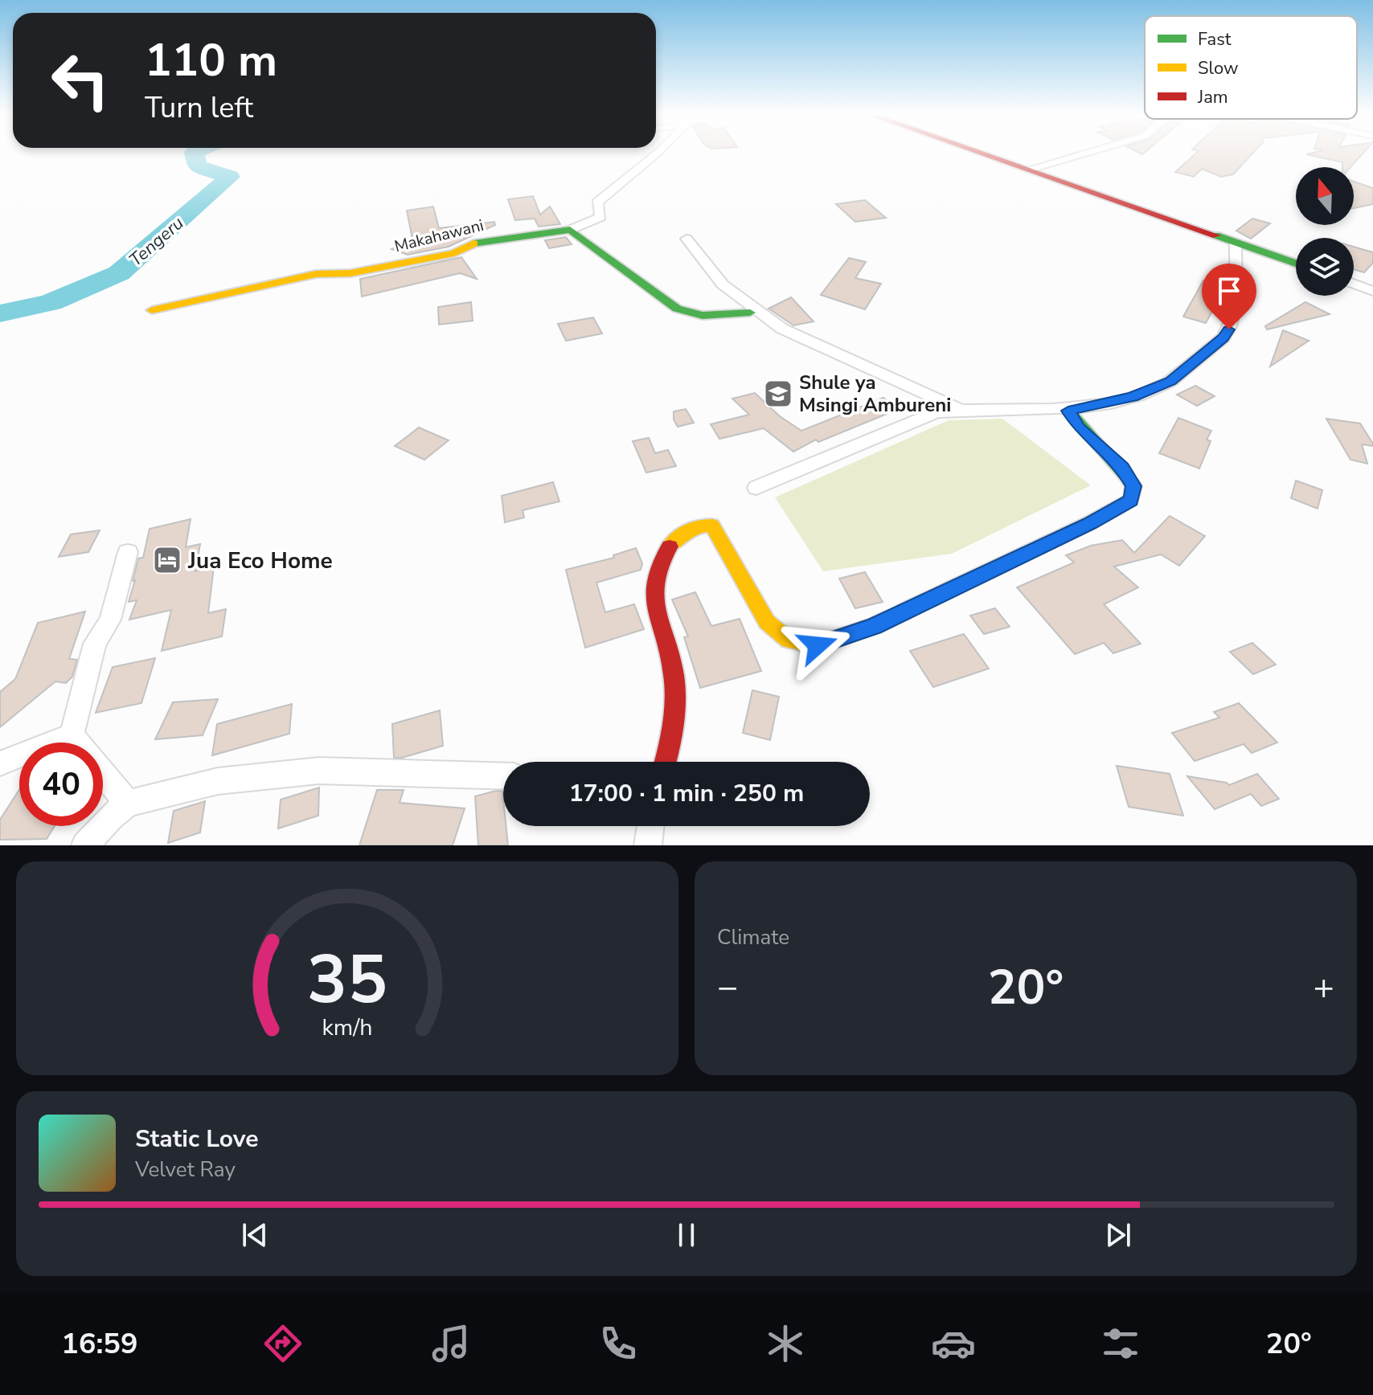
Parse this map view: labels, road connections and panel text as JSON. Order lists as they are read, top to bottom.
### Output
{
  "streets": {
    "street": ["Makahawani"]
  },
  "water": ["Tengeru"],
  "places": {
    "school or university": ["Shule ya Msingi Ambureni"],
    "hotel": ["Jua Eco Home"]
  },
  "legend": ["Fast", "Slow", "Jam"],
  "north": "top",
  "page": {
    "turn": ["110 m", "Turn left"],
    "limit": "40",
    "trip": "17:00 · 1 min · 250 m",
    "tile": "Climate",
    "heat": ["−", "20°", "+"],
    "song": ["Static Love", "Velvet Ray"],
    "tabs": ["16:59", "20°"],
    "gauge": ["35", "km/h"]
  }
}
